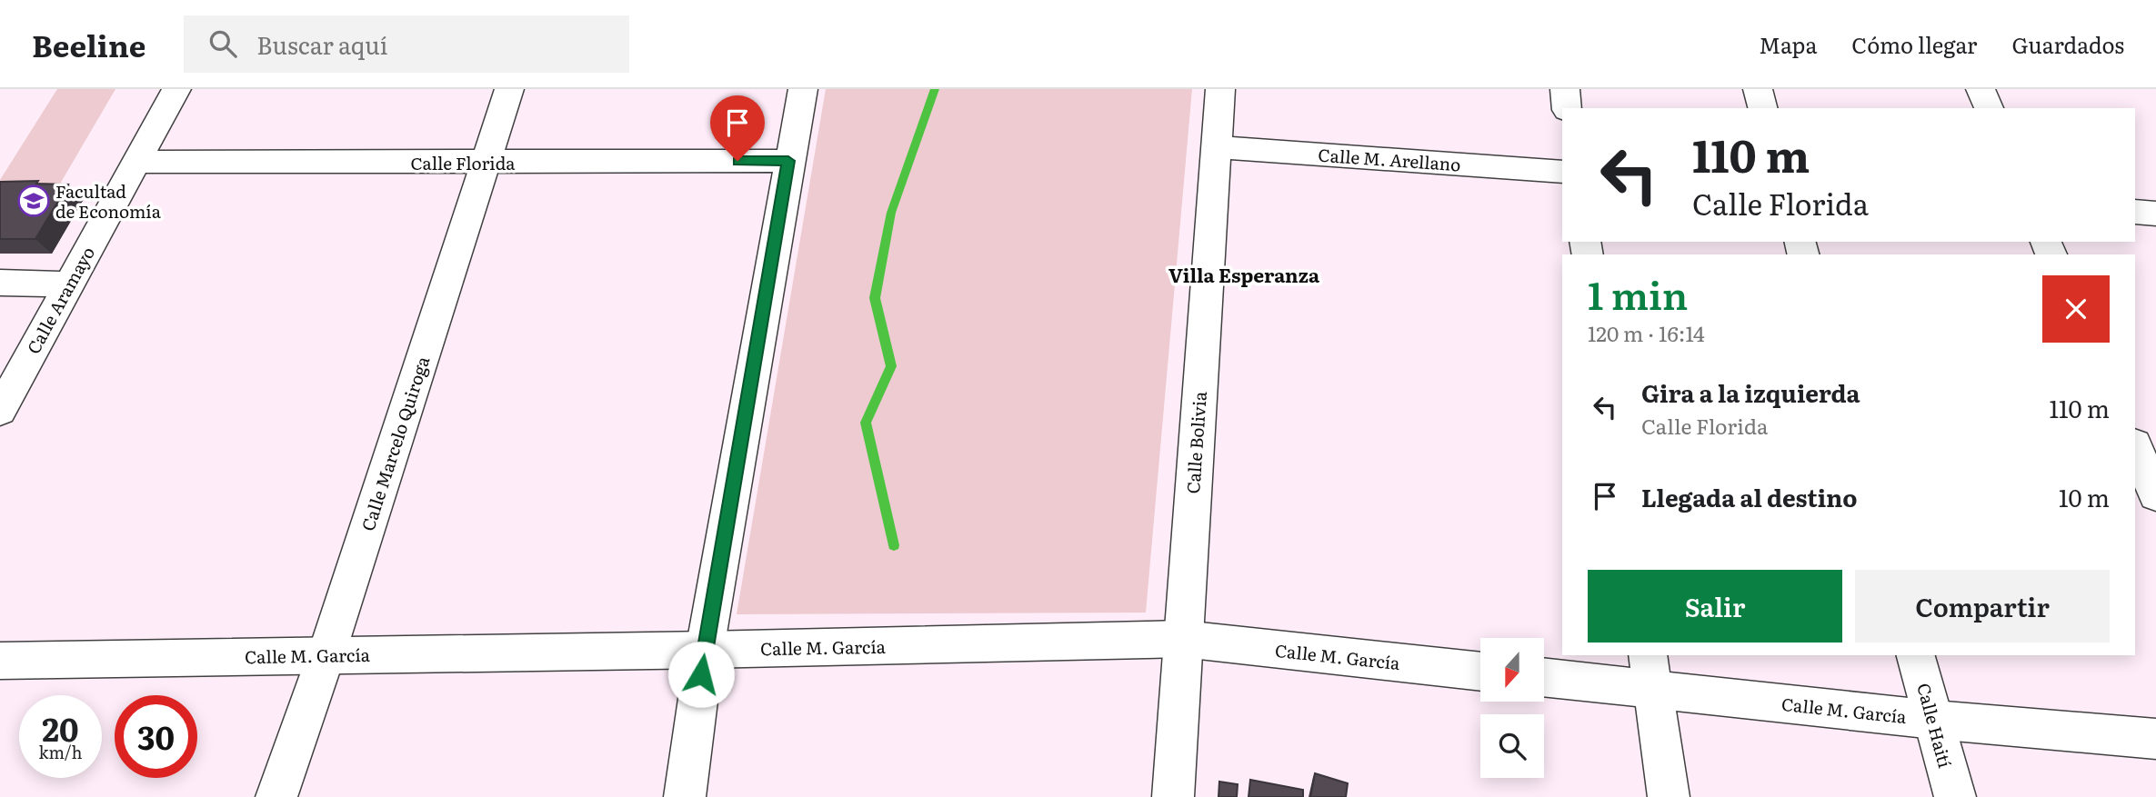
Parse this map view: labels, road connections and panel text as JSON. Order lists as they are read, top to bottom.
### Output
{
  "streets": {
    "street": [
      "Calle M. Arellano",
      "Calle Florida",
      "Calle Aramayo",
      "Calle Bolivia",
      "Calle Marcelo Quiroga",
      "Calle M. García",
      "Calle Haití"
    ]
  },
  "crossings": [
    ["Calle M. Arellano", "Calle Bolivia"],
    ["Calle Florida", "Calle Aramayo"],
    ["Calle Florida", "Calle Marcelo Quiroga"],
    ["Calle Bolivia", "Calle M. García"],
    ["Calle Marcelo Quiroga", "Calle M. García"],
    ["Calle M. García", "Calle Haití"]
  ],
  "districts": ["Villa Esperanza"],
  "places": {
    "school or university": ["Facultad de Economía"]
  },
  "north": "bottom",
  "page": {
    "header": "Beeline",
    "search": "Buscar aquí",
    "nav": ["Mapa", "Cómo llegar", "Guardados"],
    "turn": ["110 m", "Calle Florida"],
    "heading": ["1 min", "120 m · 16:14"],
    "list": [
      {
        "name": "Gira a la izquierda",
        "note": "Calle Florida",
        "value": "110 m"
      },
      {
        "name": "Llegada al destino",
        "value": "10 m"
      }
    ],
    "buttons": ["Salir", "Compartir"],
    "speed": "20 km/h",
    "limit": "30"
  }
}
